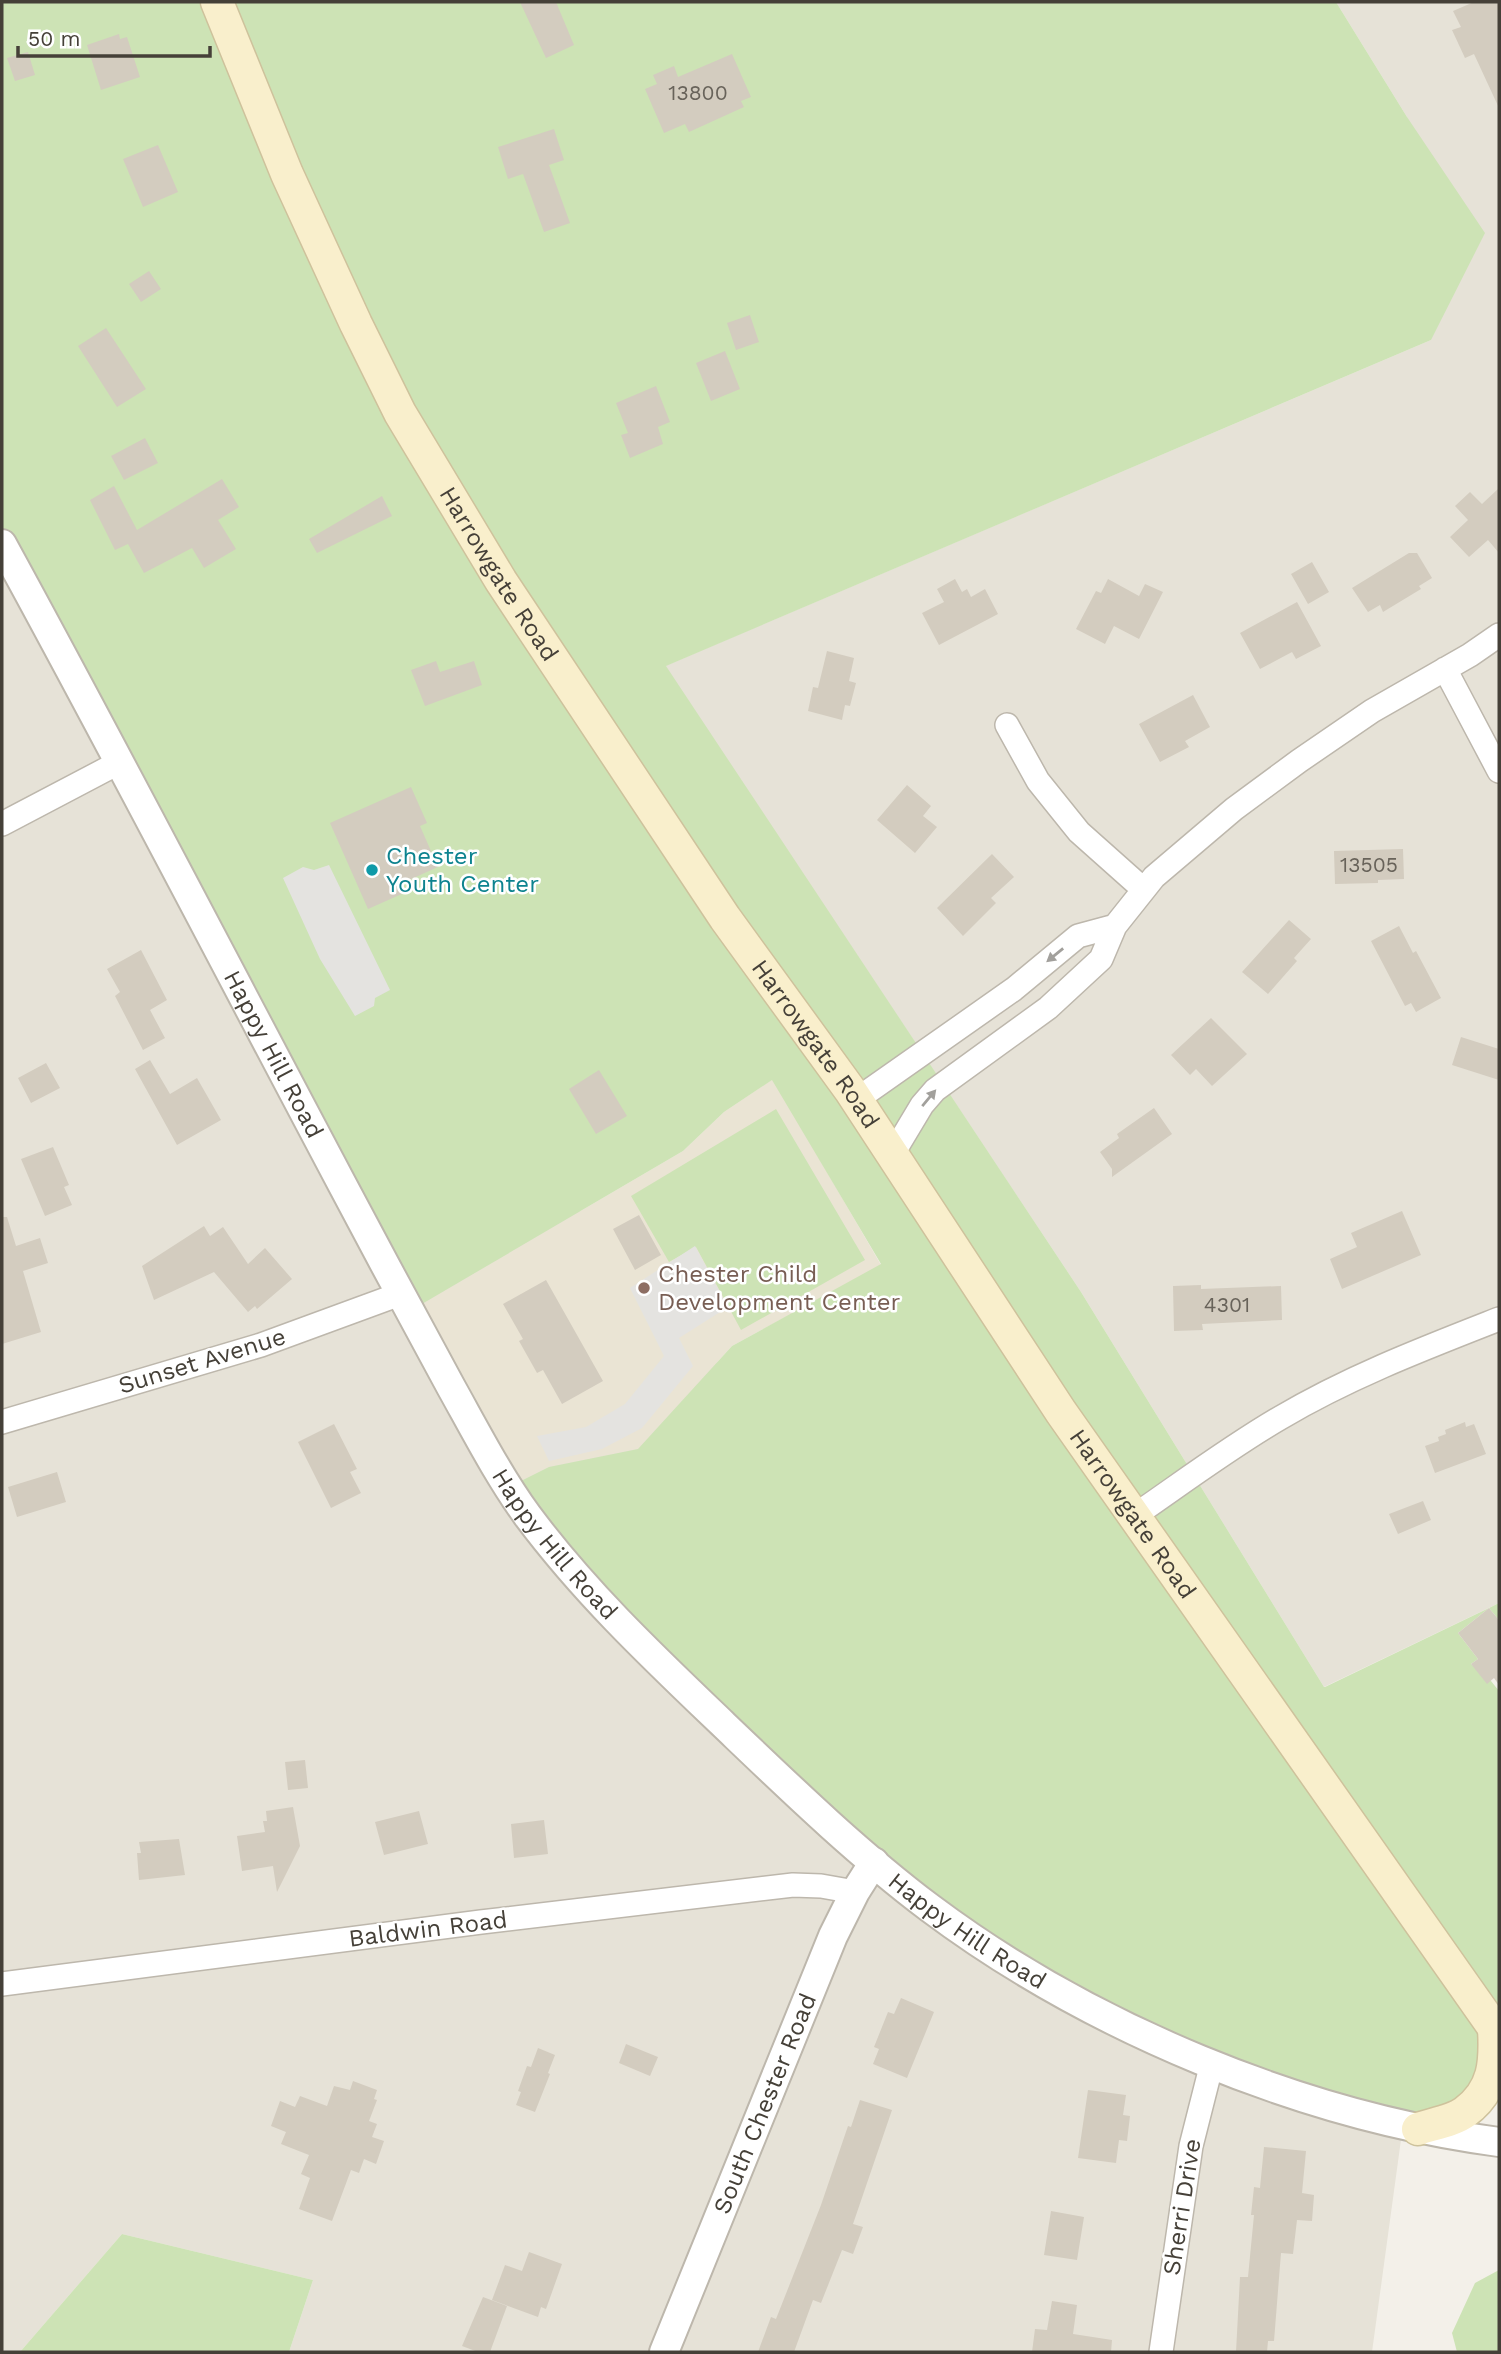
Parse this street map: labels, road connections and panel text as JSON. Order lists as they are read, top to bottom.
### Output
{
  "streets": {
    "main road": ["Harrowgate Road"],
    "street": [
      "Happy Hill Road",
      "Sunset Avenue",
      "Baldwin Road",
      "South Chester Road",
      "Sherri Drive"
    ]
  },
  "crossings": [
    ["Happy Hill Road", "Sunset Avenue"],
    ["Happy Hill Road", "South Chester Road"],
    ["Happy Hill Road", "Sherri Drive"],
    ["Baldwin Road", "South Chester Road"]
  ],
  "places": ["Chester Youth Center", "Chester Child Development Center"],
  "house_numbers": ["13800", "13505", "4301"],
  "scale_bar": "50 m"
}
